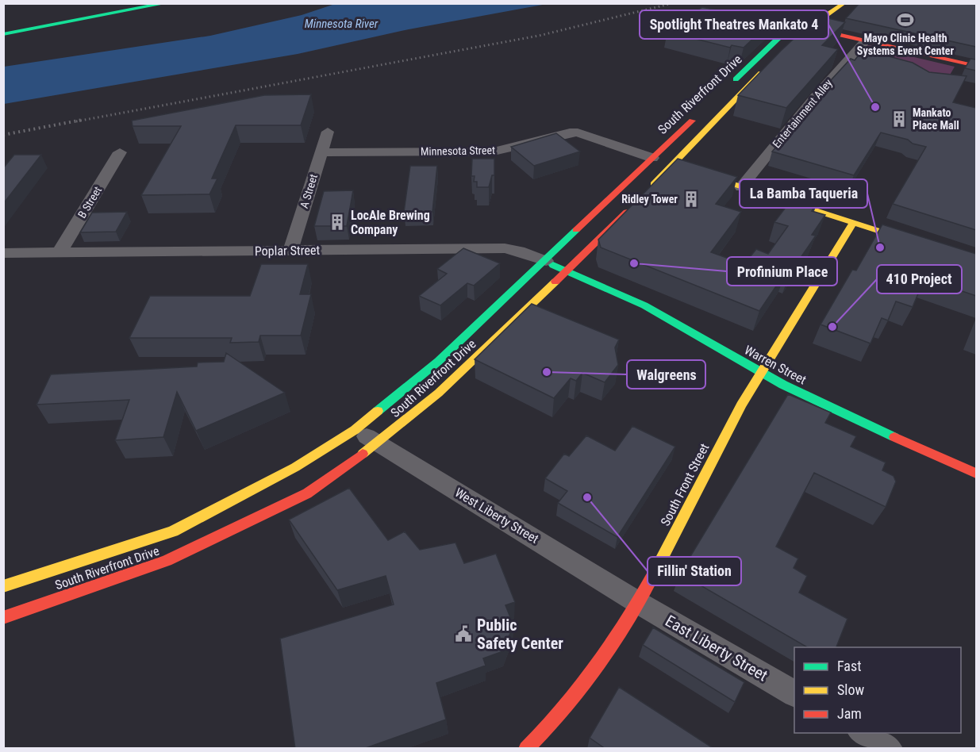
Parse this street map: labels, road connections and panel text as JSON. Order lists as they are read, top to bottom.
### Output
{
  "streets": {
    "main road": [
      "South Riverfront Drive",
      "Minnesota Street",
      "Poplar Street",
      "Warren Street",
      "South Front Street"
    ],
    "street": [
      "Entertainment Alley",
      "A Street",
      "B Street",
      "West Liberty Street",
      "East Liberty Street"
    ]
  },
  "crossings": [
    ["South Riverfront Drive", "Minnesota Street"],
    ["South Riverfront Drive", "Poplar Street"],
    ["South Riverfront Drive", "Warren Street"],
    ["South Riverfront Drive", "West Liberty Street"],
    ["Entertainment Alley", "Minnesota Street"],
    ["Minnesota Street", "A Street"],
    ["Minnesota Street", "South Front Street"],
    ["A Street", "Poplar Street"],
    ["B Street", "Poplar Street"],
    ["Poplar Street", "Warren Street"],
    ["Warren Street", "South Front Street"],
    ["South Front Street", "West Liberty Street"],
    ["South Front Street", "East Liberty Street"],
    ["West Liberty Street", "East Liberty Street"]
  ],
  "water": ["Minnesota River"],
  "places": {
    "sports": ["Mayo Clinic Health Systems Event Center"],
    "other": [
      "Spotlight Theatres Mankato 4",
      "La Bamba Taqueria",
      "Profinium Place",
      "410 Project",
      "Walgreens",
      "Fillin' Station"
    ],
    "building": ["Mankato Place Mall", "Ridley Tower", "LocAle Brewing Company"],
    "public building": ["Public Safety Center"]
  },
  "legend": ["Fast", "Slow", "Jam"]
}
